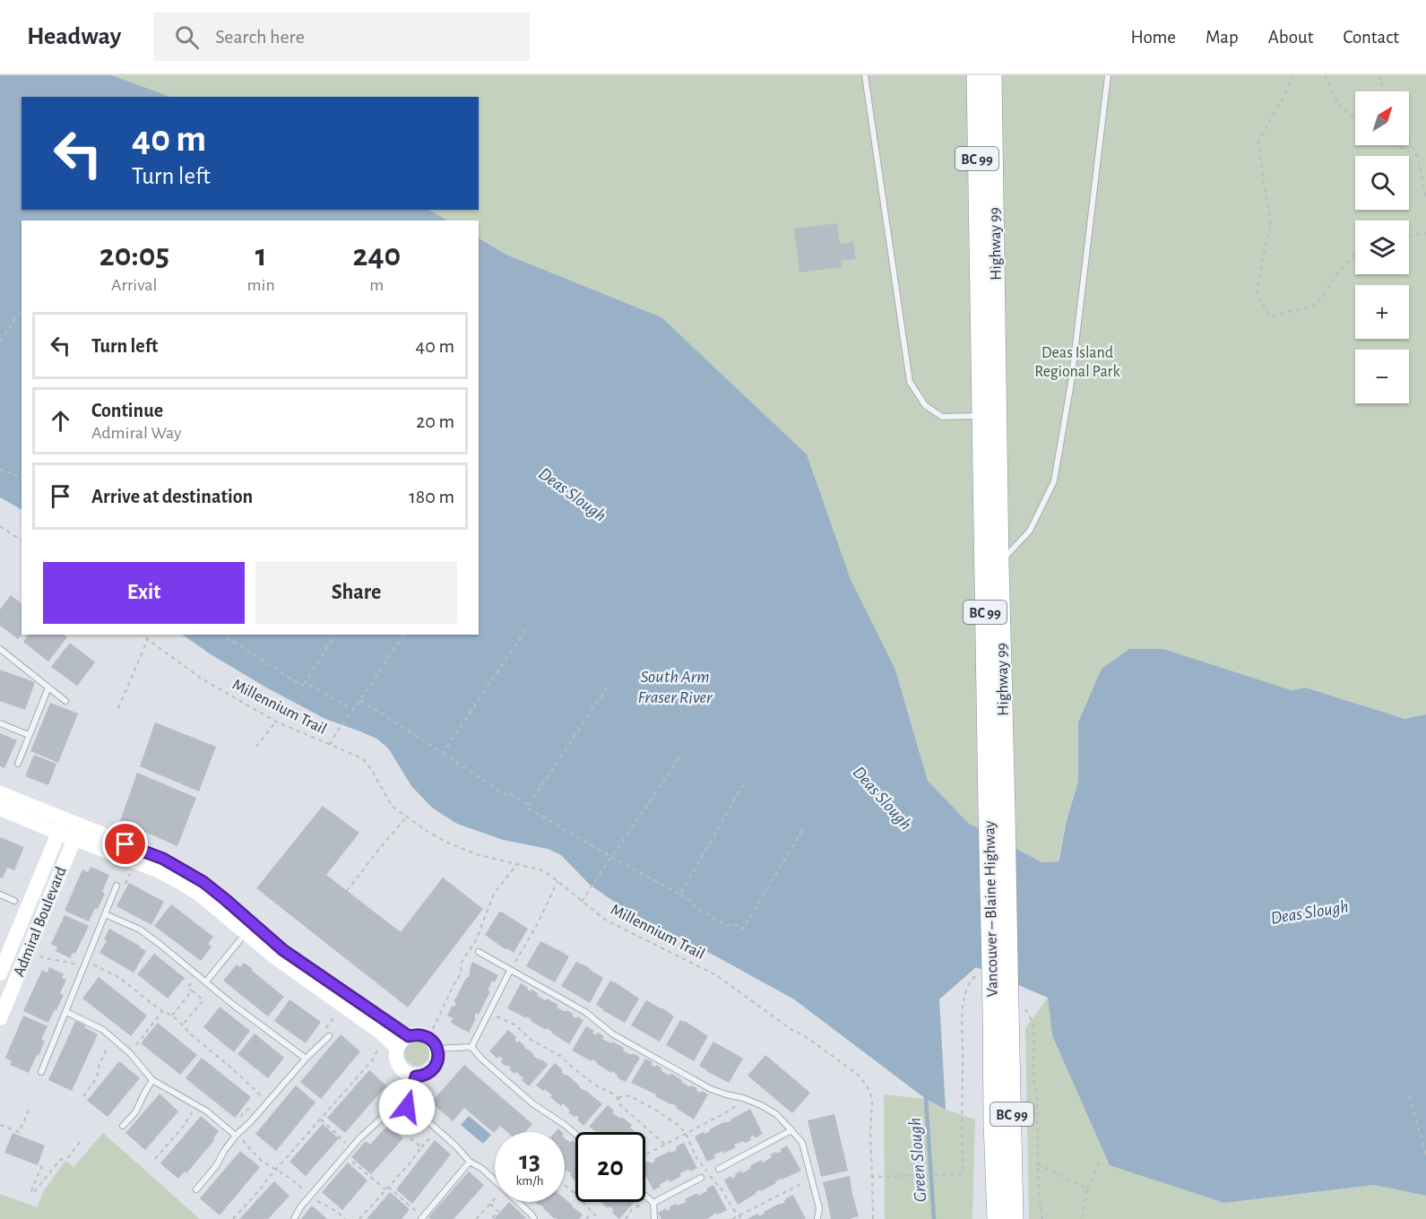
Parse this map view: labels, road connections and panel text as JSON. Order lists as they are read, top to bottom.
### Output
{
  "streets": {
    "highway": ["BC 99", "Highway 99"],
    "street": ["Admiral Boulevard"],
    "path": ["Millennium Trail"]
  },
  "water": ["Deas Slough", "South Arm Fraser River", "Green Slough"],
  "parks": ["Deas Island Regional Park"],
  "north": "top right",
  "page": {
    "header": "Headway",
    "search": "Search here",
    "nav": [
      "Home",
      "Map",
      "About",
      "Contact"
    ],
    "map_buttons": ["+", "−"],
    "turn": ["40 m", "Turn left"],
    "eta": [
      "20:05",
      "Arrival",
      "1",
      "min",
      "240",
      "m"
    ],
    "list": [
      {
        "name": "Turn left",
        "value": "40 m"
      },
      {
        "name": "Continue",
        "note": "Admiral Way",
        "value": "20 m"
      },
      {
        "name": "Arrive at destination",
        "value": "180 m"
      }
    ],
    "buttons": ["Exit", "Share"],
    "speed": "13 km/h",
    "limit": "20"
  }
}
